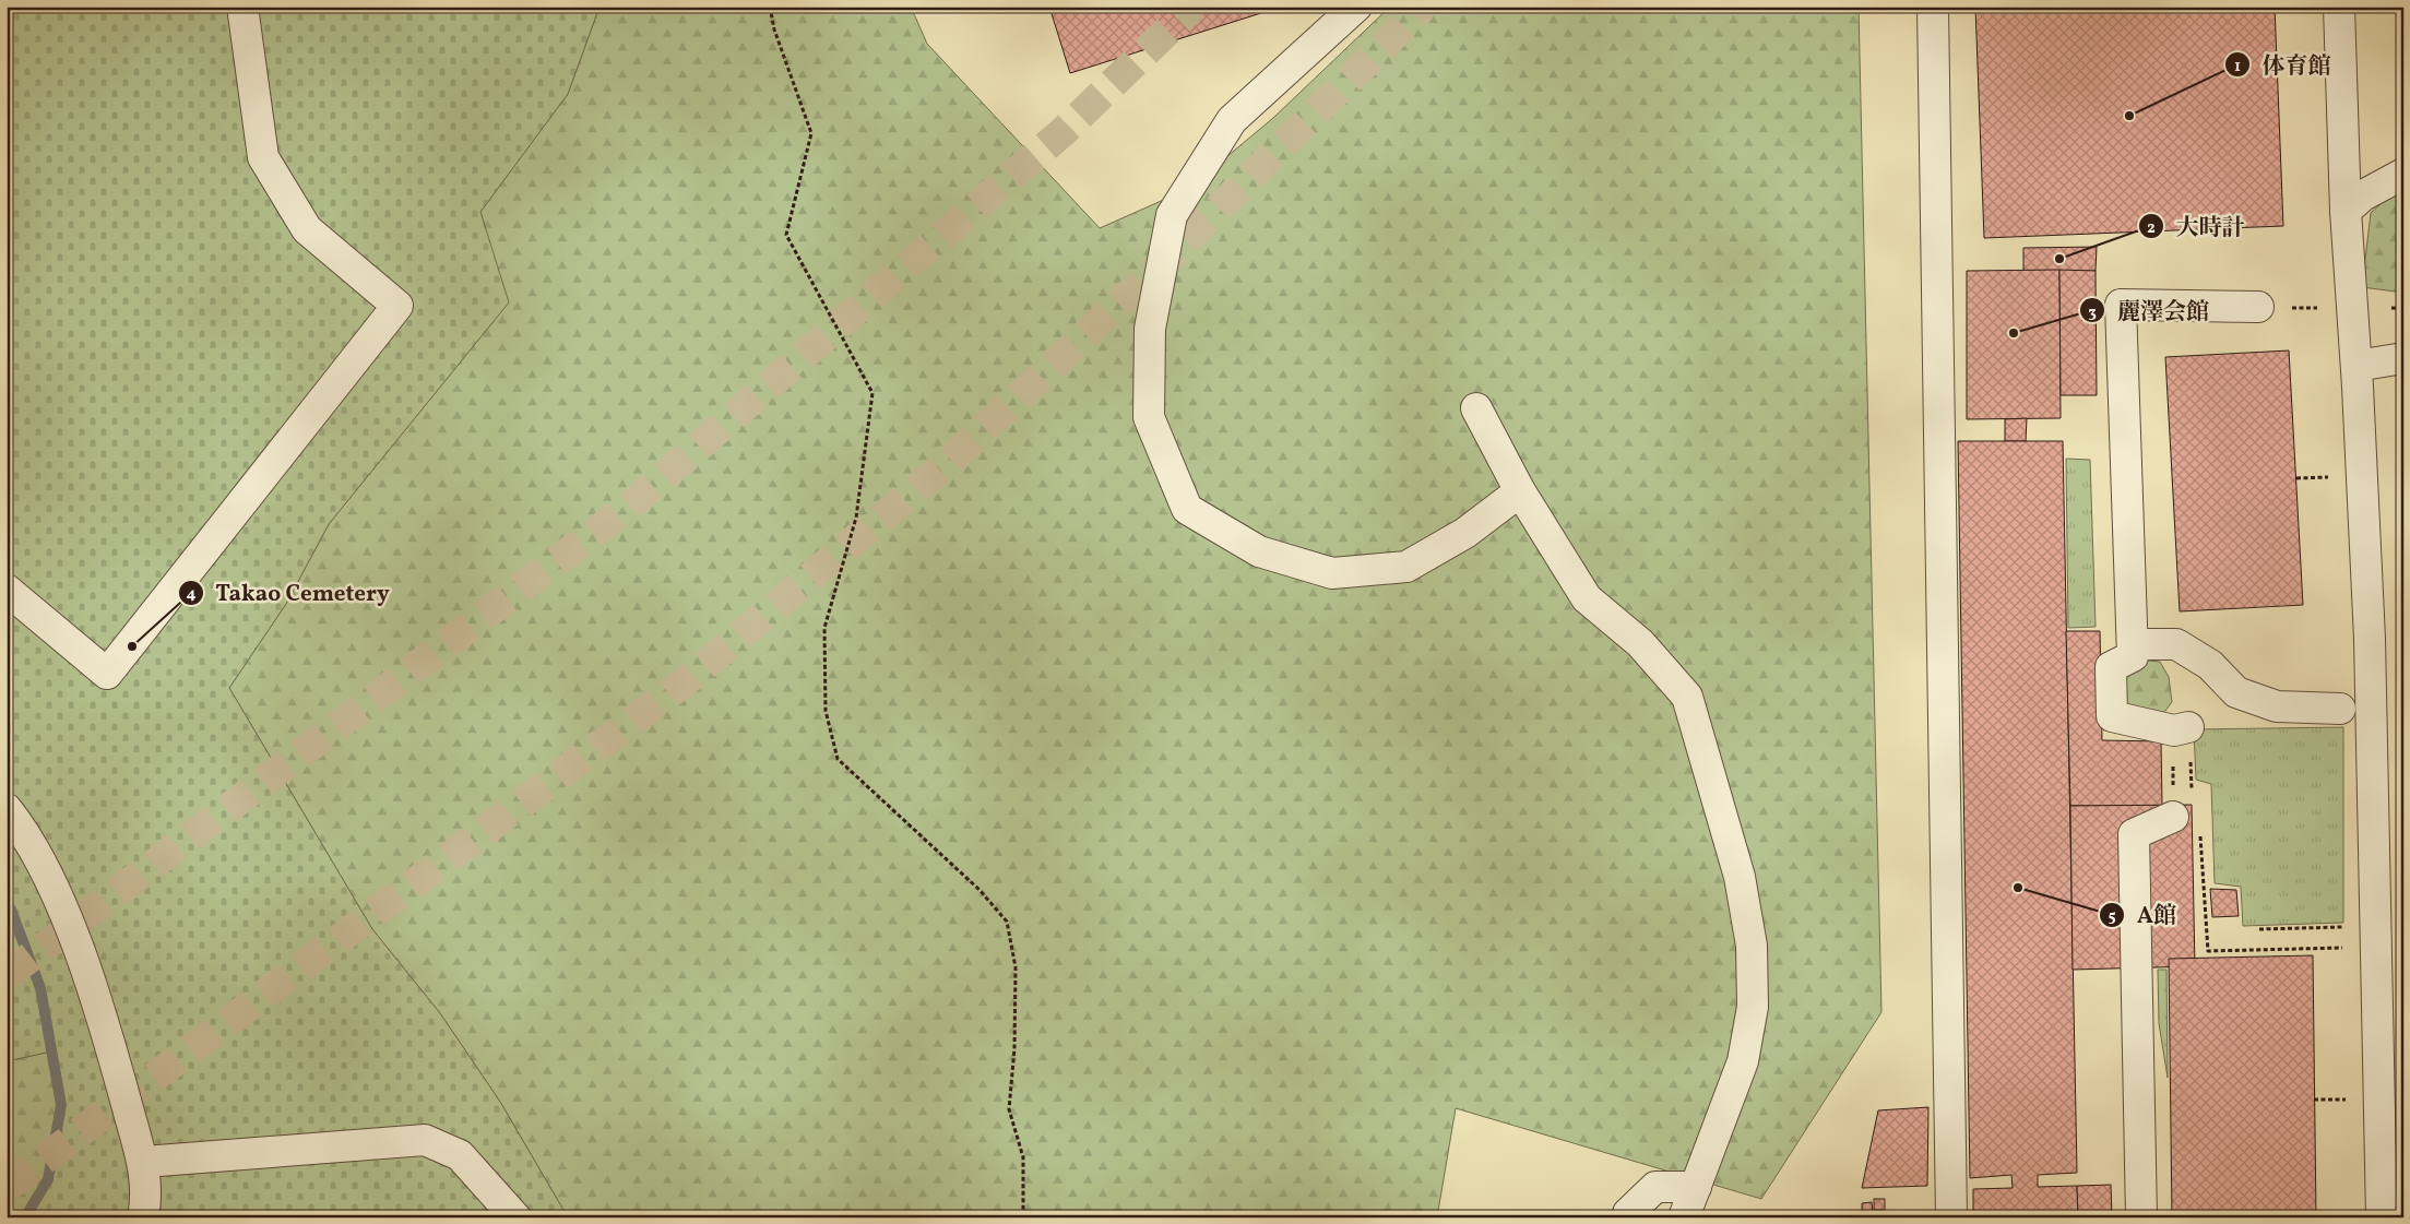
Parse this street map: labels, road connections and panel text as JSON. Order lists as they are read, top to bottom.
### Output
{
  "places": [
    "体育館",
    "大時計",
    "麗澤会館",
    "Takao Cemetery",
    "A館"
  ]
}
